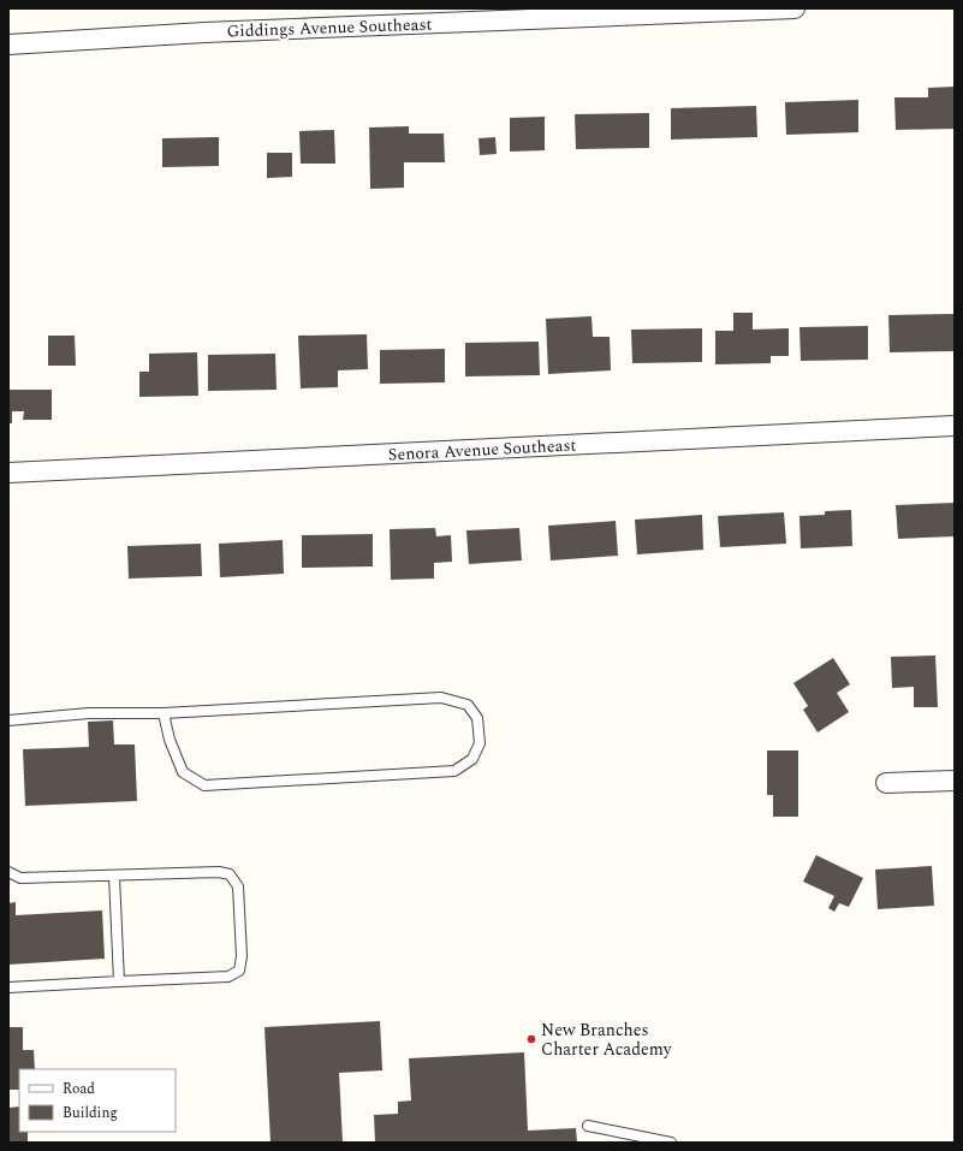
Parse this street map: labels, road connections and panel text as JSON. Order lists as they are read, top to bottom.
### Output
{
  "streets": {
    "street": ["Giddings Avenue Southeast", "Senora Avenue Southeast"]
  },
  "places": ["New Branches Charter Academy"],
  "legend": ["Road", "Building"]
}
